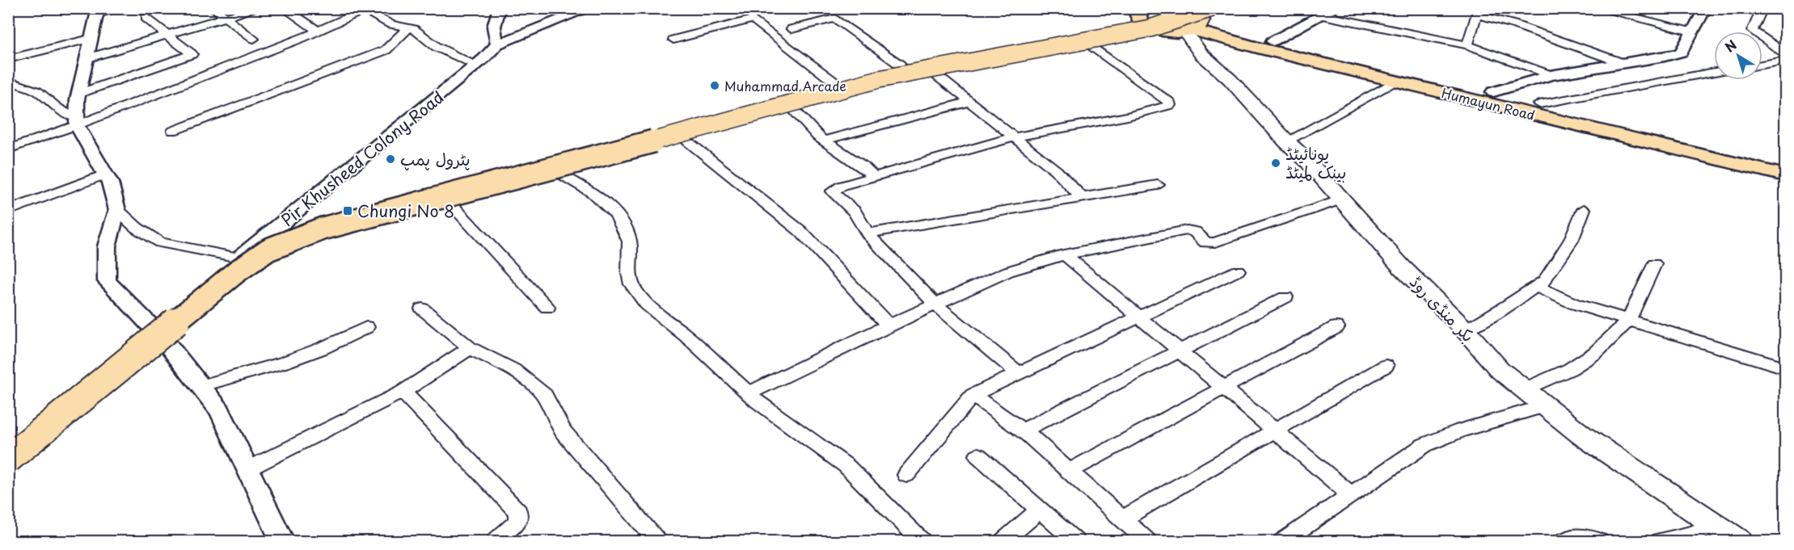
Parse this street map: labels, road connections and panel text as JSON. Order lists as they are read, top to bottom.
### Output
{
  "streets": {
    "main road": ["Humayun Road", "بکر منڈی روڈ"],
    "street": ["Pir Khusheed Colony Road"]
  },
  "crossings": [
    ["Humayun Road", "بکر منڈی روڈ"]
  ],
  "places": {
    "other": ["Muhammad Arcade", "پٹرول پمپ", "یونائیٹڈ بینک لمیٹڈ"],
    "transit": ["Chungi No 8"]
  },
  "north": "top left"
}
